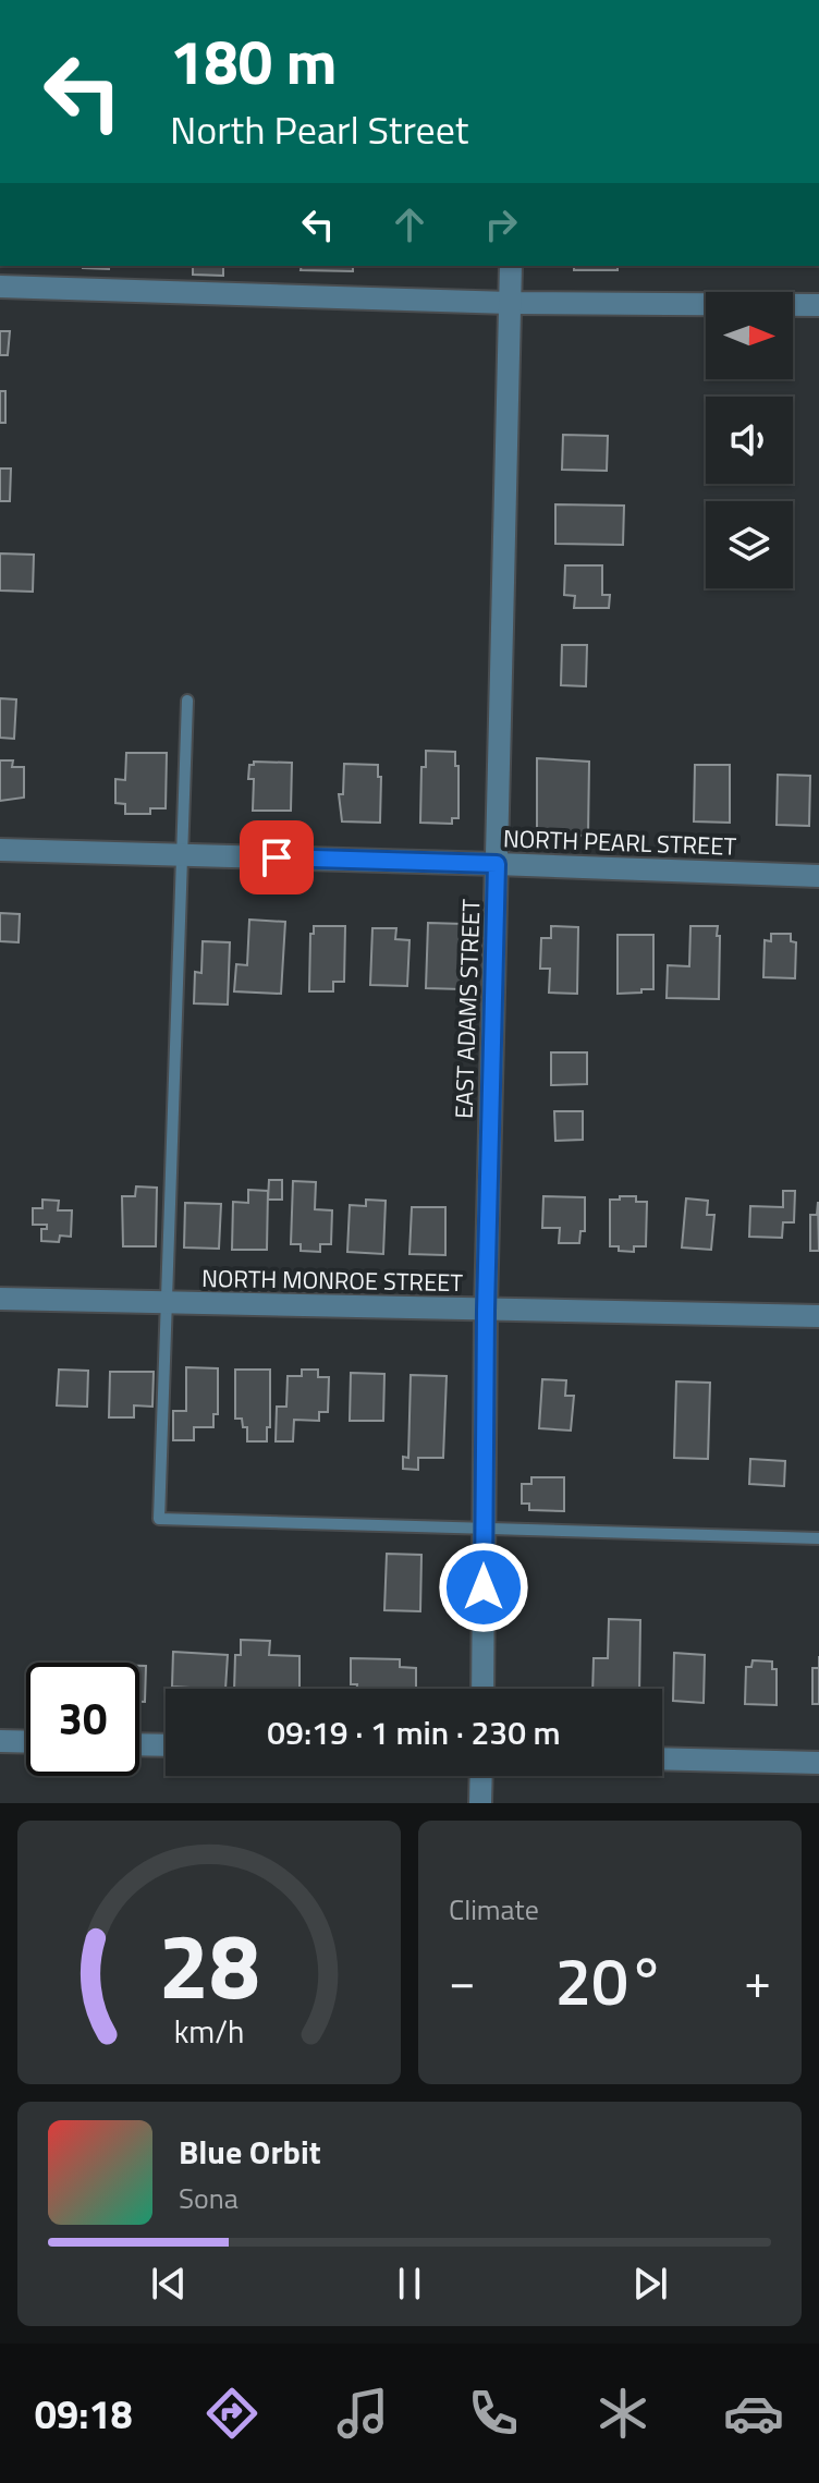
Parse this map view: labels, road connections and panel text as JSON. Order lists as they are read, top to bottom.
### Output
{
  "streets": {
    "street": ["NORTH PEARL STREET", "EAST ADAMS STREET", "NORTH MONROE STREET"]
  },
  "crossings": [
    ["NORTH PEARL STREET", "EAST ADAMS STREET"],
    ["EAST ADAMS STREET", "NORTH MONROE STREET"]
  ],
  "north": "right",
  "page": {
    "turn": ["180 m", "North Pearl Street"],
    "limit": "30",
    "trip": "09:19 · 1 min · 230 m",
    "tile": "Climate",
    "heat": ["−", "20°", "+"],
    "song": ["Blue Orbit", "Sona"],
    "tabs": "09:18",
    "gauge": ["28", "km/h"]
  }
}
